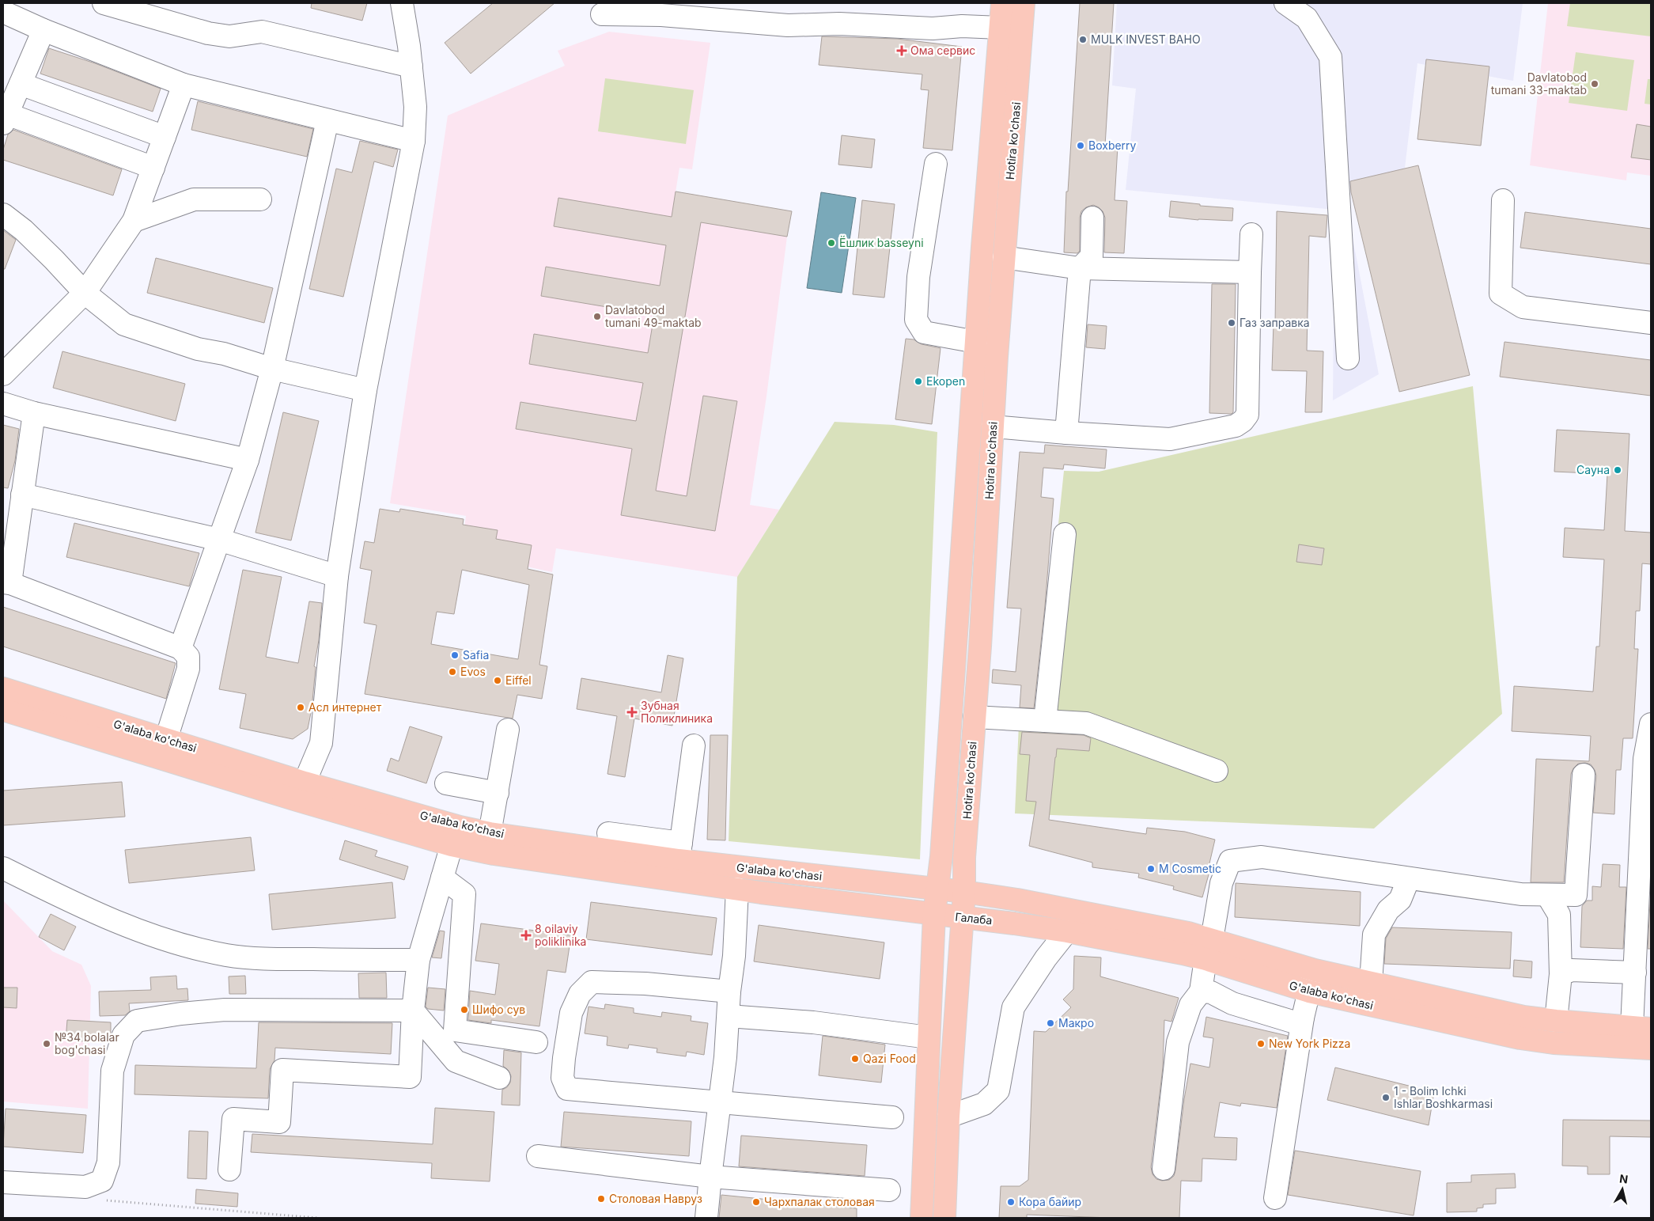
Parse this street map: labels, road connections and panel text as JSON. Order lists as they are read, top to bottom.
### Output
{
  "streets": {
    "main road": ["Hotira ko'chasi", "G'alaba ko'chasi", "Галаба"]
  },
  "crossings": [
    ["Hotira ko'chasi", "G'alaba ko'chasi"],
    ["Hotira ko'chasi", "Галаба"],
    ["G'alaba ko'chasi", "Галаба"]
  ],
  "places": {
    "other": [
      "MULK INVEST BAHO",
      "Davlatobod tumani 33-maktab",
      "Boxberry",
      "Ёшлик basseyni",
      "Davlatobod tumani 49-maktab",
      "Газ заправка",
      "Ekopen",
      "Сауна",
      "Safia",
      "Evos",
      "Eiffel",
      "Асл интернет",
      "M Cosmetic",
      "Шифо сув",
      "Макро",
      "№34 bolalar bog'chasi",
      "New York Pizza",
      "Qazi Food",
      "1 - Bolim Ichki Ishlar Boshkarmasi",
      "Столовая Навруз",
      "Чархпалак столовая",
      "Кора байир"
    ],
    "health": ["Ома сервис", "Зубная Поликлиника", "8 oilaviy poliklinika"]
  },
  "north": "top"
}
